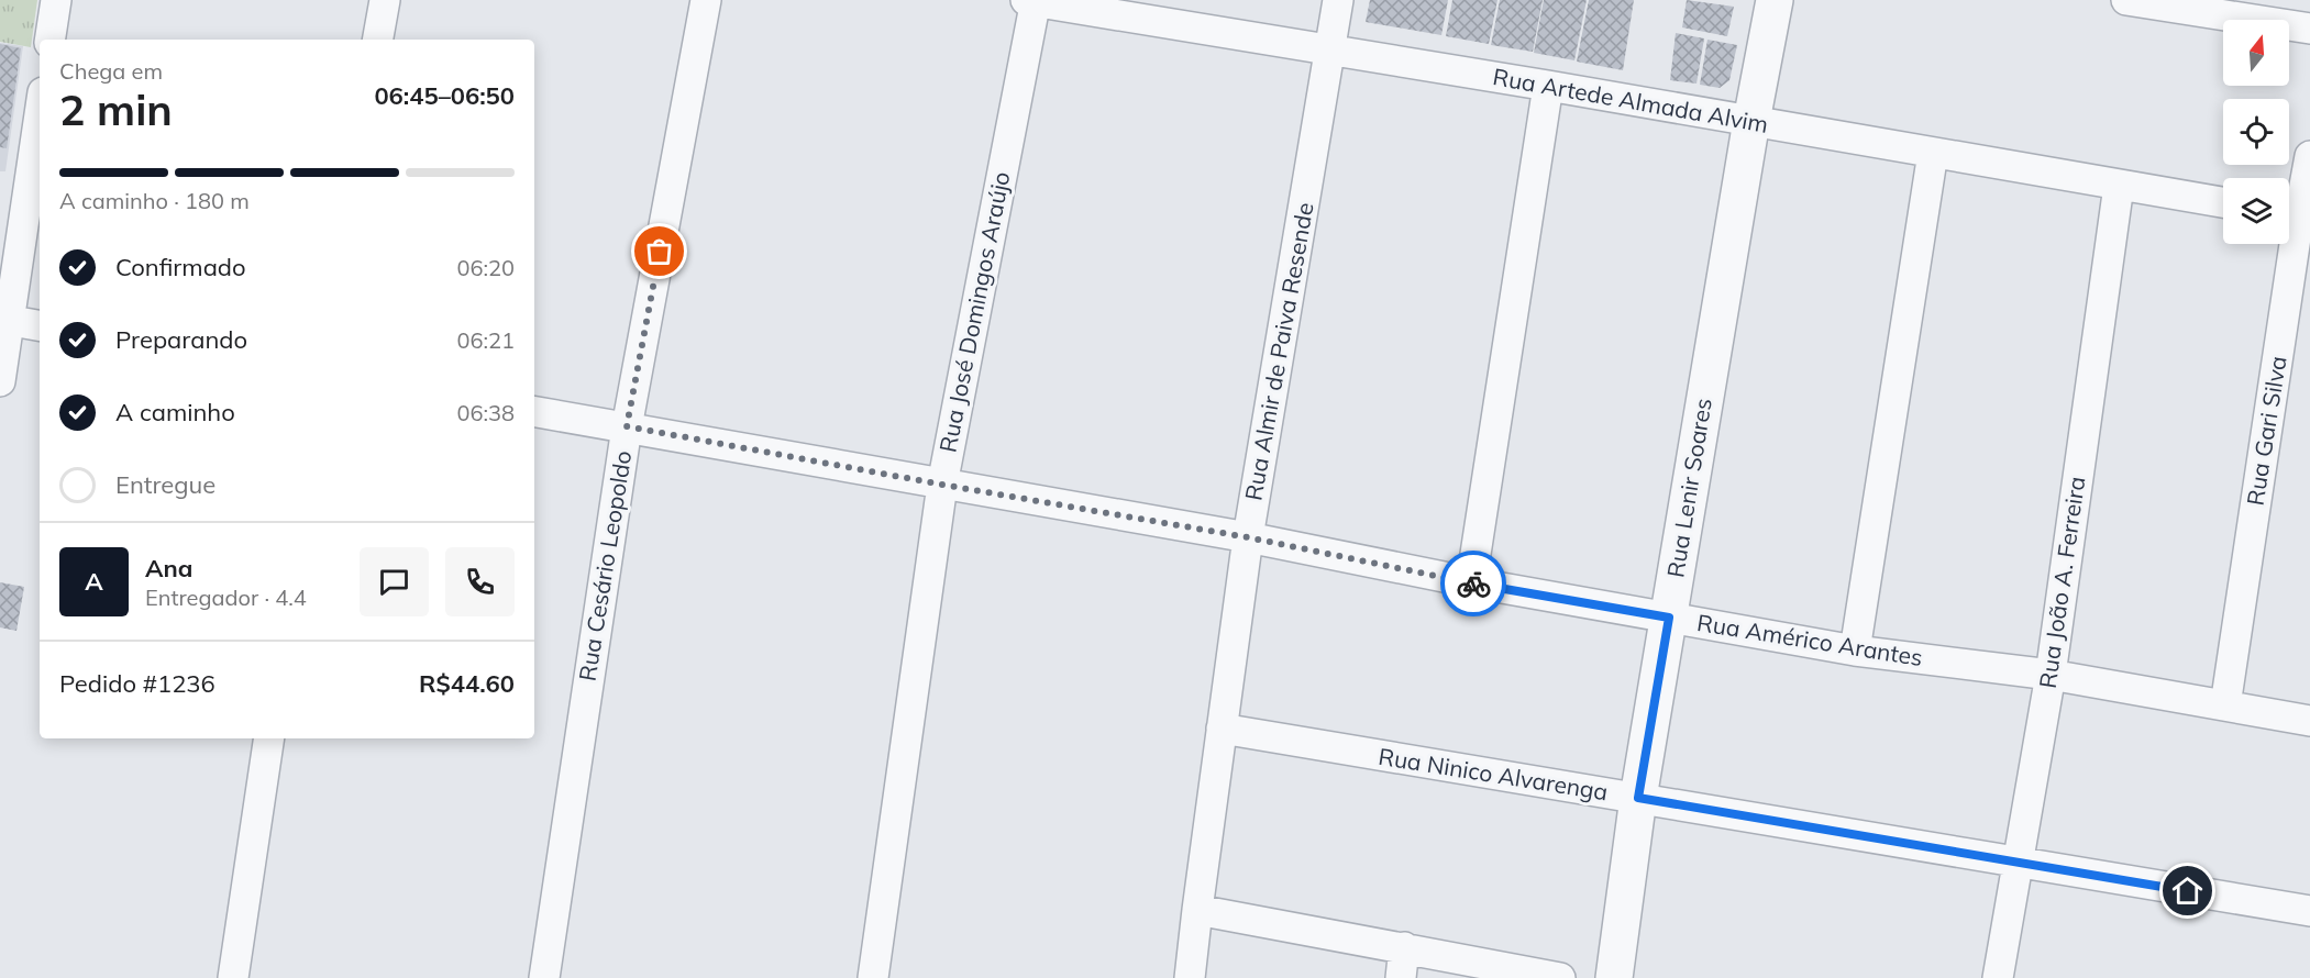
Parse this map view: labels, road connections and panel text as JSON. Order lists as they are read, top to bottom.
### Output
{
  "streets": {
    "street": [
      "Rua Artede Almada Alvim",
      "Rua José Domingos Araújo",
      "Rua Almir de Paiva Resende",
      "Rua Gari Silva",
      "Rua Lenir Soares",
      "Rua Cesário Leopoldo",
      "Rua João A. Ferreira",
      "Rua Américo Arantes",
      "Rua Ninico Alvarenga"
    ]
  },
  "crossings": [
    ["Rua Artede Almada Alvim", "Rua José Domingos Araújo"],
    ["Rua Artede Almada Alvim", "Rua Almir de Paiva Resende"],
    ["Rua Artede Almada Alvim", "Rua Lenir Soares"],
    ["Rua Artede Almada Alvim", "Rua João A. Ferreira"],
    ["Rua José Domingos Araújo", "Rua Américo Arantes"],
    ["Rua Almir de Paiva Resende", "Rua Américo Arantes"],
    ["Rua Almir de Paiva Resende", "Rua Ninico Alvarenga"],
    ["Rua Gari Silva", "Rua Américo Arantes"],
    ["Rua Lenir Soares", "Rua Américo Arantes"],
    ["Rua Lenir Soares", "Rua Ninico Alvarenga"],
    ["Rua Cesário Leopoldo", "Rua Américo Arantes"],
    ["Rua João A. Ferreira", "Rua Américo Arantes"],
    ["Rua João A. Ferreira", "Rua Ninico Alvarenga"]
  ],
  "north": "top",
  "page": {
    "heading": ["2 min", "Chega em", "06:45–06:50"],
    "panel": [
      "Ana",
      "Entregador · 4.4",
      "Pedido #1236",
      "R$44.60"
    ],
    "bar": "A caminho · 180 m",
    "list": [
      ["Confirmado", "06:20"],
      ["Preparando", "06:21"],
      ["A caminho", "06:38"],
      "Entregue"
    ],
    "round": "A"
  }
}
